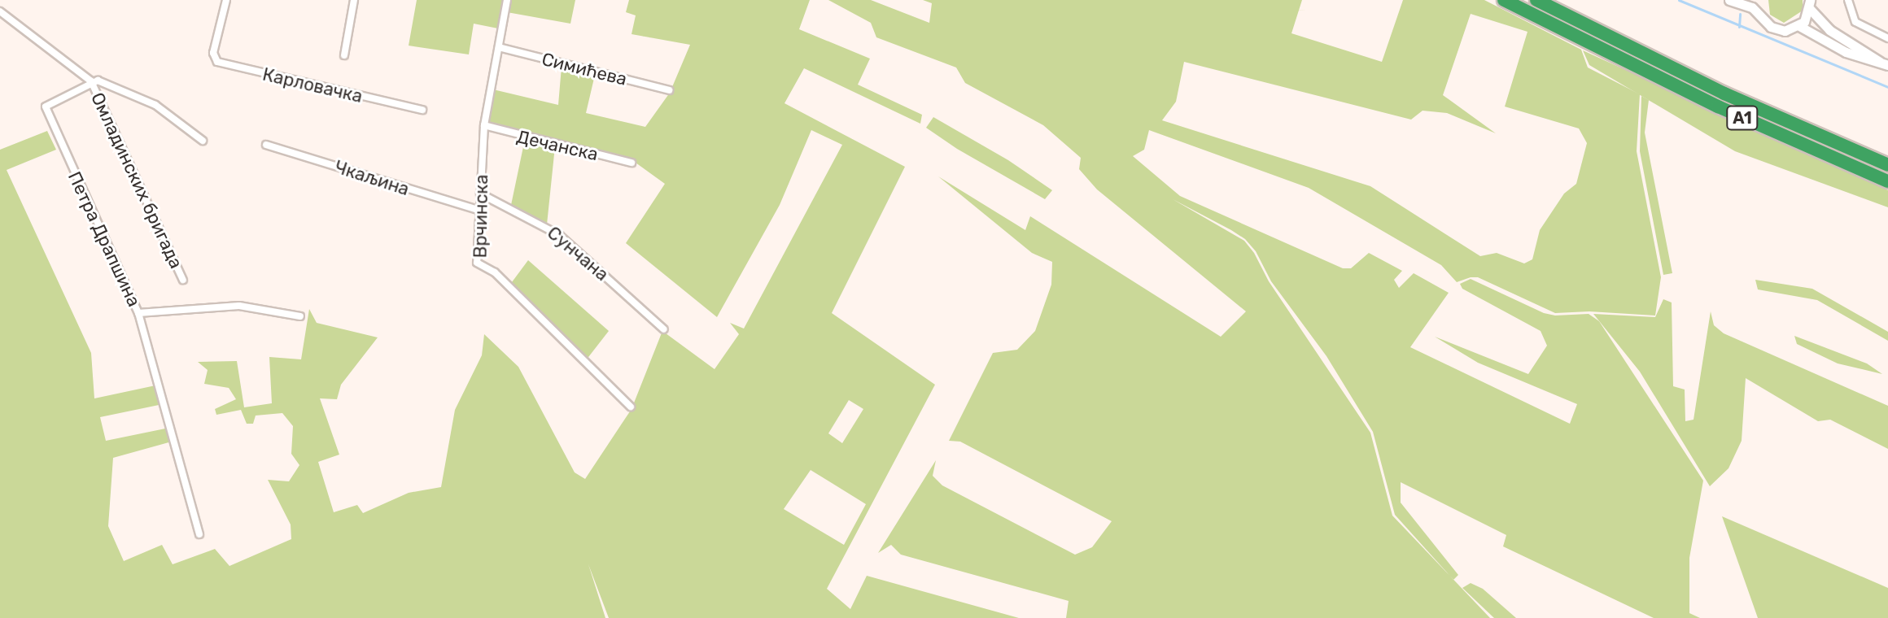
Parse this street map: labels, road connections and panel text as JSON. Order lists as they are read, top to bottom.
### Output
{
  "streets": {
    "highway": ["A1"],
    "street": [
      "Симићева",
      "Карловачка",
      "Дечанска",
      "Чкаљина",
      "Омладинских бригада",
      "Врчинска",
      "Петра Драпшина",
      "Сунчана"
    ]
  },
  "crossings": [
    ["Симићева", "Врчинска"],
    ["Дечанска", "Врчинска"],
    ["Чкаљина", "Врчинска"],
    ["Омладинских бригада", "Петра Драпшина"],
    ["Врчинска", "Сунчана"]
  ]
}
